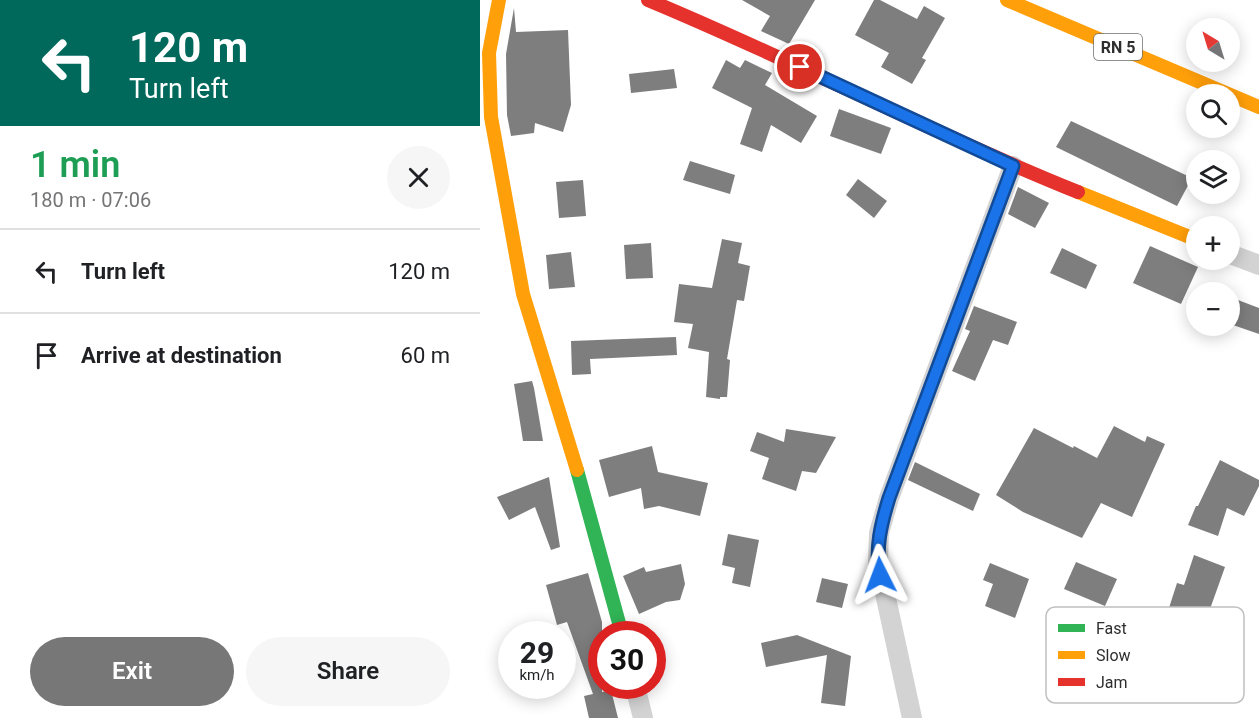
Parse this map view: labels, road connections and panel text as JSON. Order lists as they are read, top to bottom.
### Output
{
  "streets": {
    "street": ["RN 5"]
  },
  "legend": ["Fast", "Slow", "Jam"],
  "north": "top left",
  "page": {
    "turn": ["120 m", "Turn left"],
    "map_buttons": ["+", "−"],
    "heading": ["1 min", "180 m · 07:06"],
    "list": [
      {
        "name": "Turn left",
        "value": "120 m"
      },
      {
        "name": "Arrive at destination",
        "value": "60 m"
      }
    ],
    "speed": "29 km/h",
    "limit": "30",
    "buttons": ["Exit", "Share"]
  }
}
